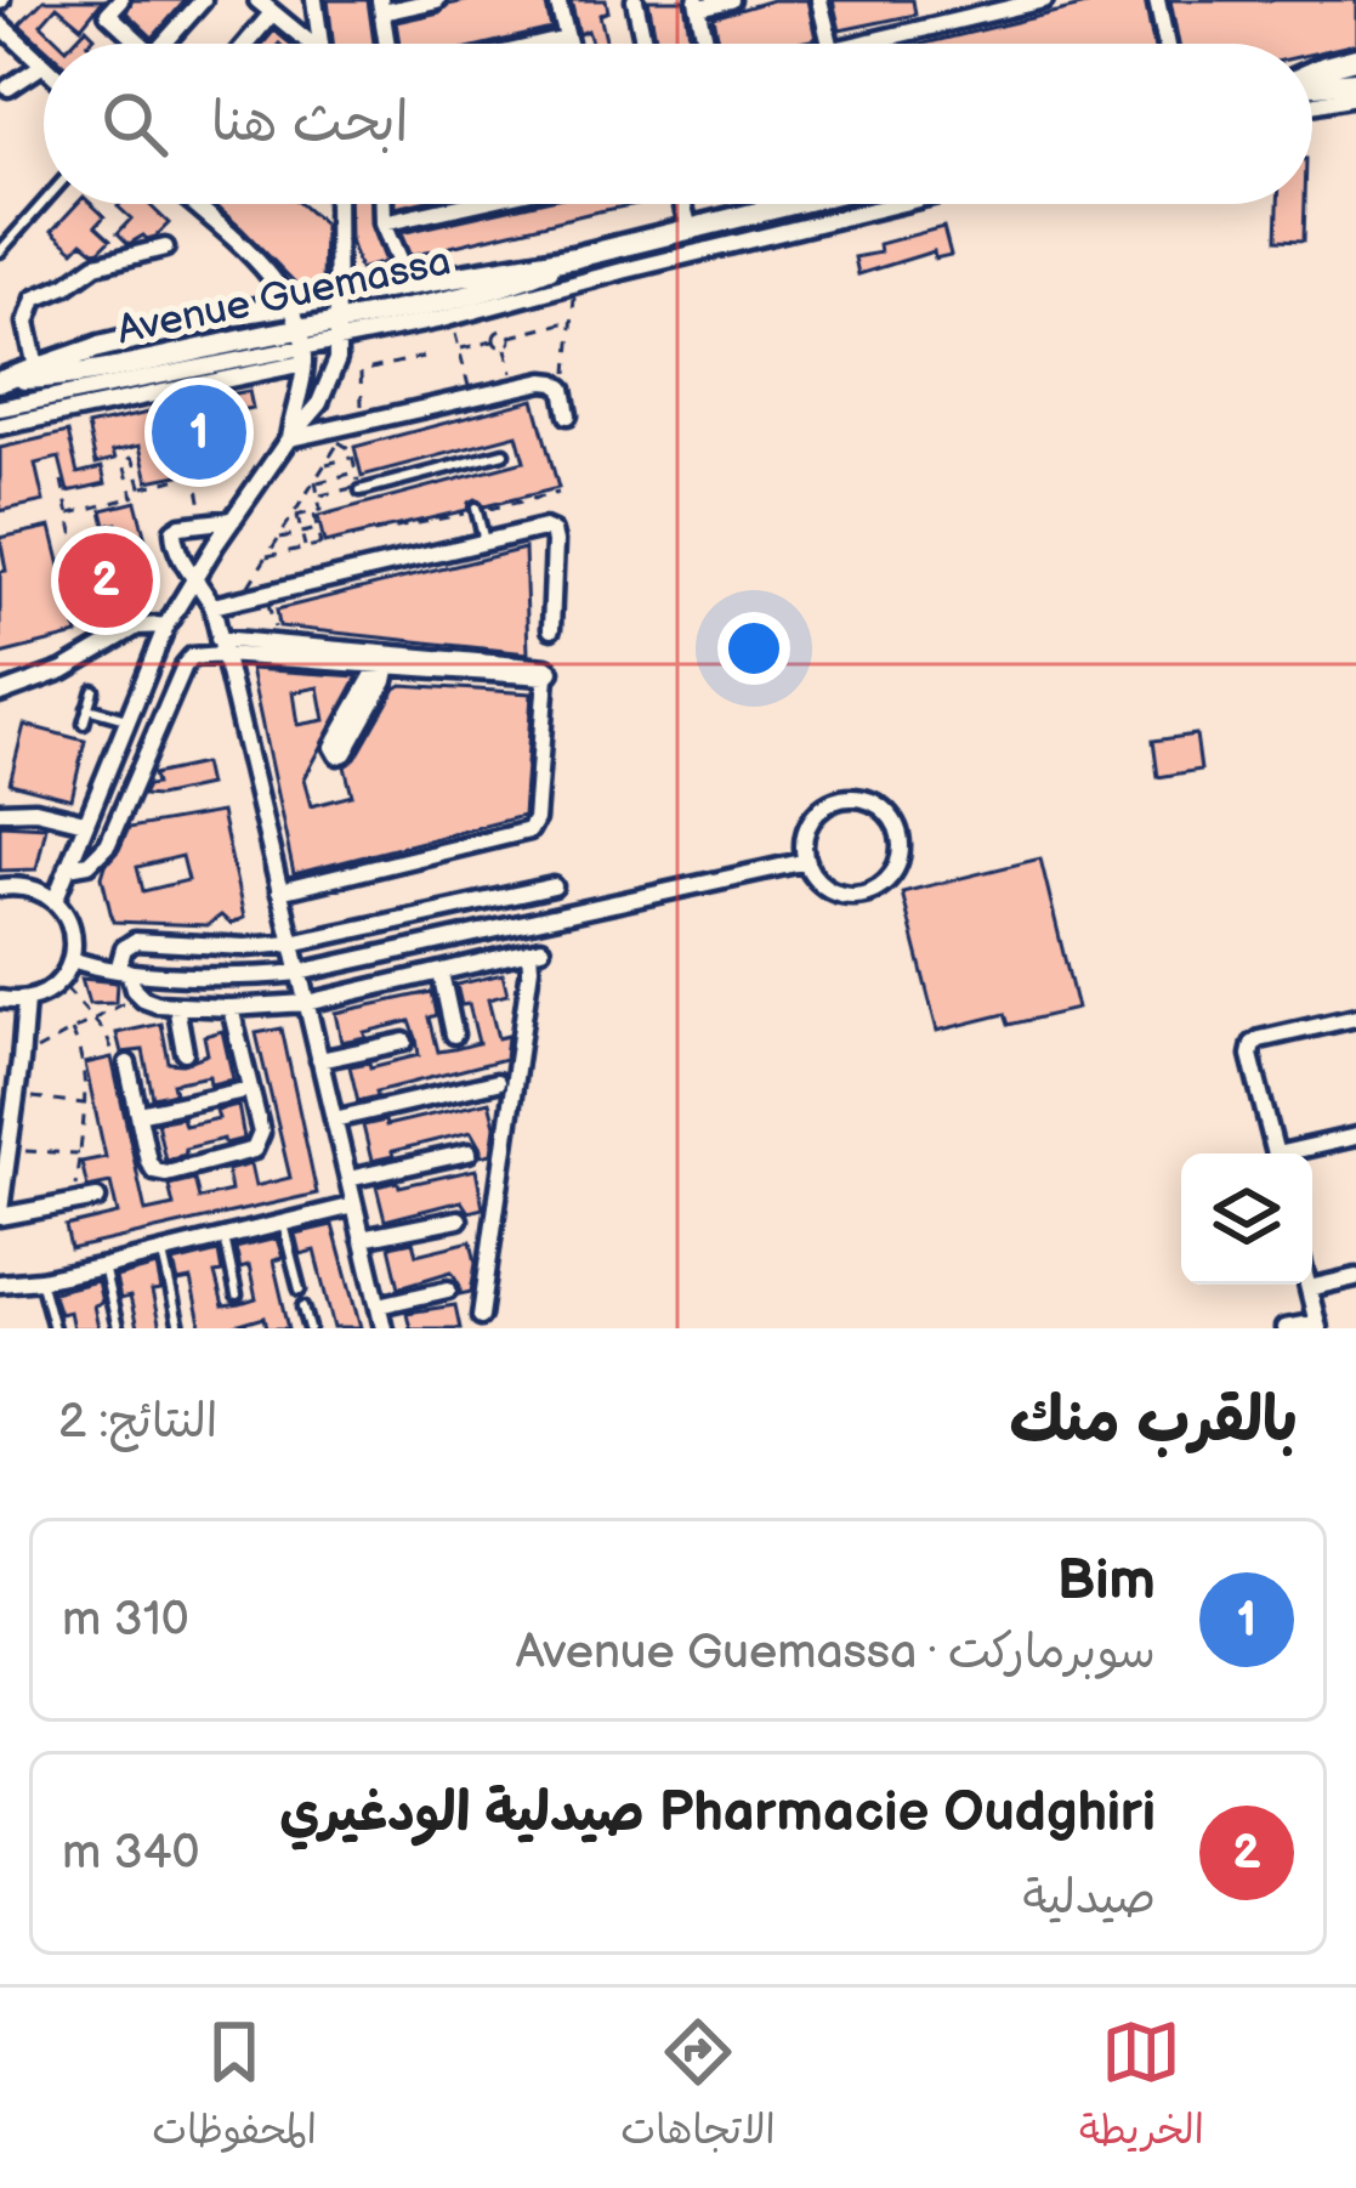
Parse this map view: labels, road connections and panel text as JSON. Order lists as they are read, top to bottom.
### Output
{
  "streets": {
    "main road": ["Avenue Guemassa"]
  },
  "page": {
    "search": "ابحث هنا",
    "pins": ["1", "2"],
    "heading": ["بالقرب منك", "النتائج: 2"],
    "list": [
      {
        "mark": "1",
        "name": "Bim",
        "note": "سوبرماركت · Avenue Guemassa",
        "value": "310 m"
      },
      {
        "mark": "2",
        "name": "Pharmacie Oudghiri صيدلية الودغيري",
        "note": "صيدلية",
        "value": "340 m"
      }
    ],
    "nav": ["الخريطة", "الاتجاهات", "المحفوظات"]
  }
}
